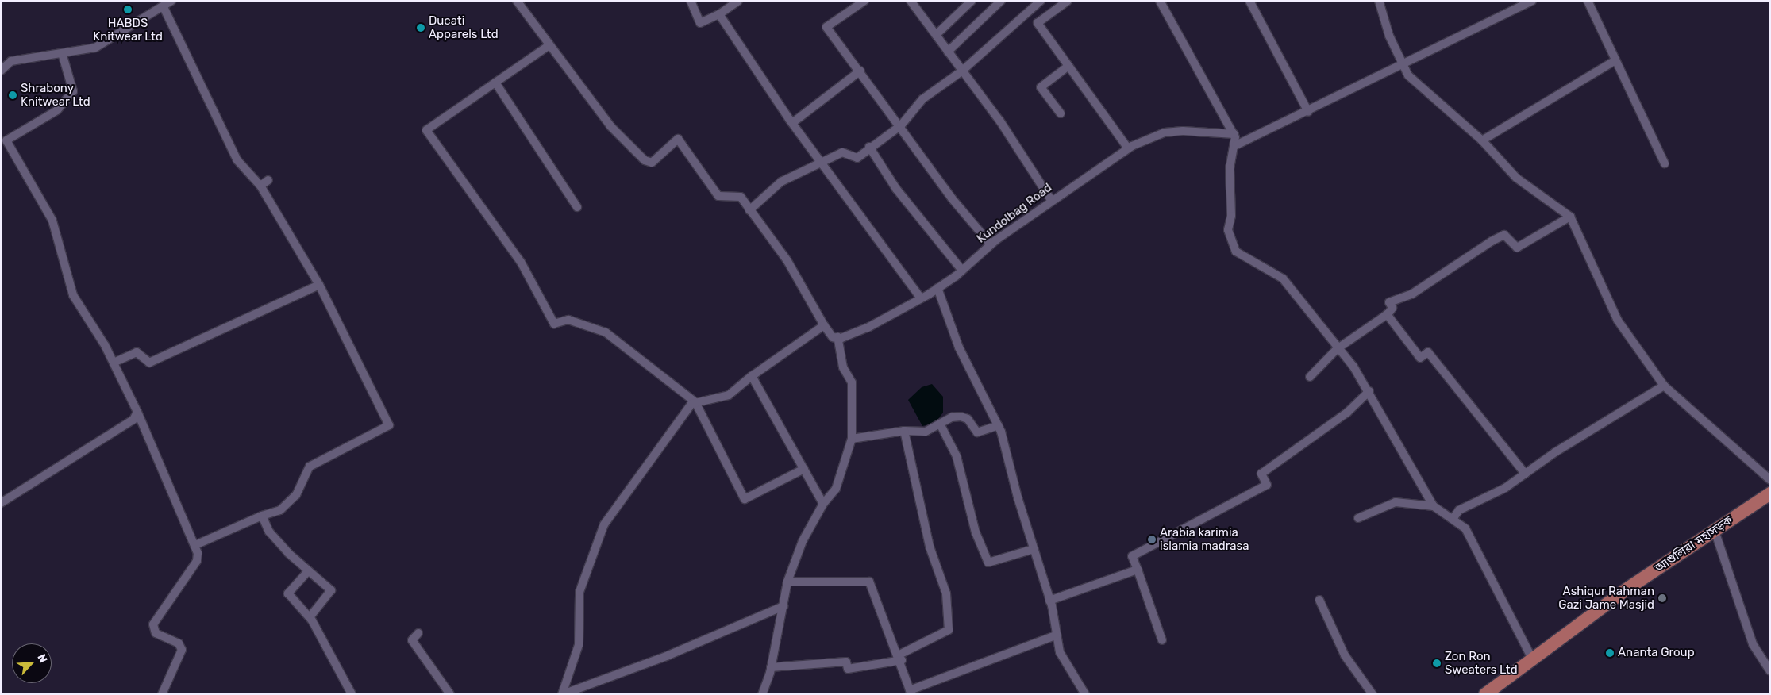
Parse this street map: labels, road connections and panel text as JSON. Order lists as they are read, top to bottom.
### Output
{
  "streets": {
    "highway": ["আশুলিয়া মহাসড়ক"],
    "street": ["Kundolbag Road"]
  },
  "places": [
    "HABDS Knitwear Ltd",
    "Ducati Apparels Ltd",
    "Shrabony Knitwear Ltd",
    "Arabia karimia islamia madrasa",
    "Ashiqur Rahman Gazi Jame Masjid",
    "Ananta Group",
    "Zon Ron Sweaters Ltd"
  ],
  "north": "top right"
}
